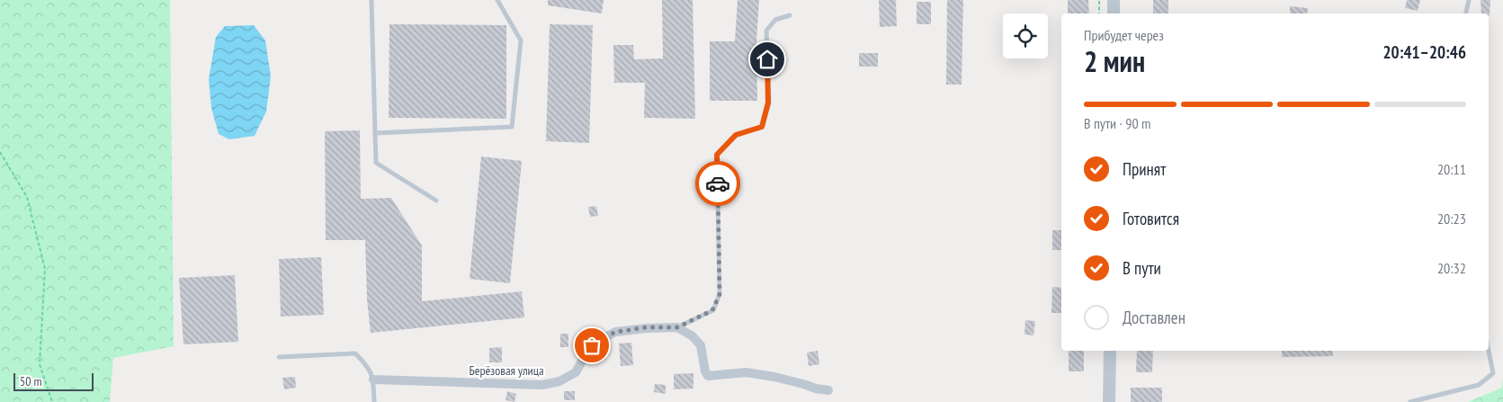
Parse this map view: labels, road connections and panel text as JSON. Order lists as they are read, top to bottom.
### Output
{
  "streets": {
    "street": ["Берёзовая улица"]
  },
  "scale_bar": "50 m",
  "page": {
    "heading": ["2 мин", "Прибудет через", "20:41–20:46"],
    "bar": "В пути · 90 m",
    "list": [
      ["Принят", "20:11"],
      ["Готовится", "20:23"],
      ["В пути", "20:32"],
      "Доставлен"
    ],
    "scale": "50 m"
  }
}
